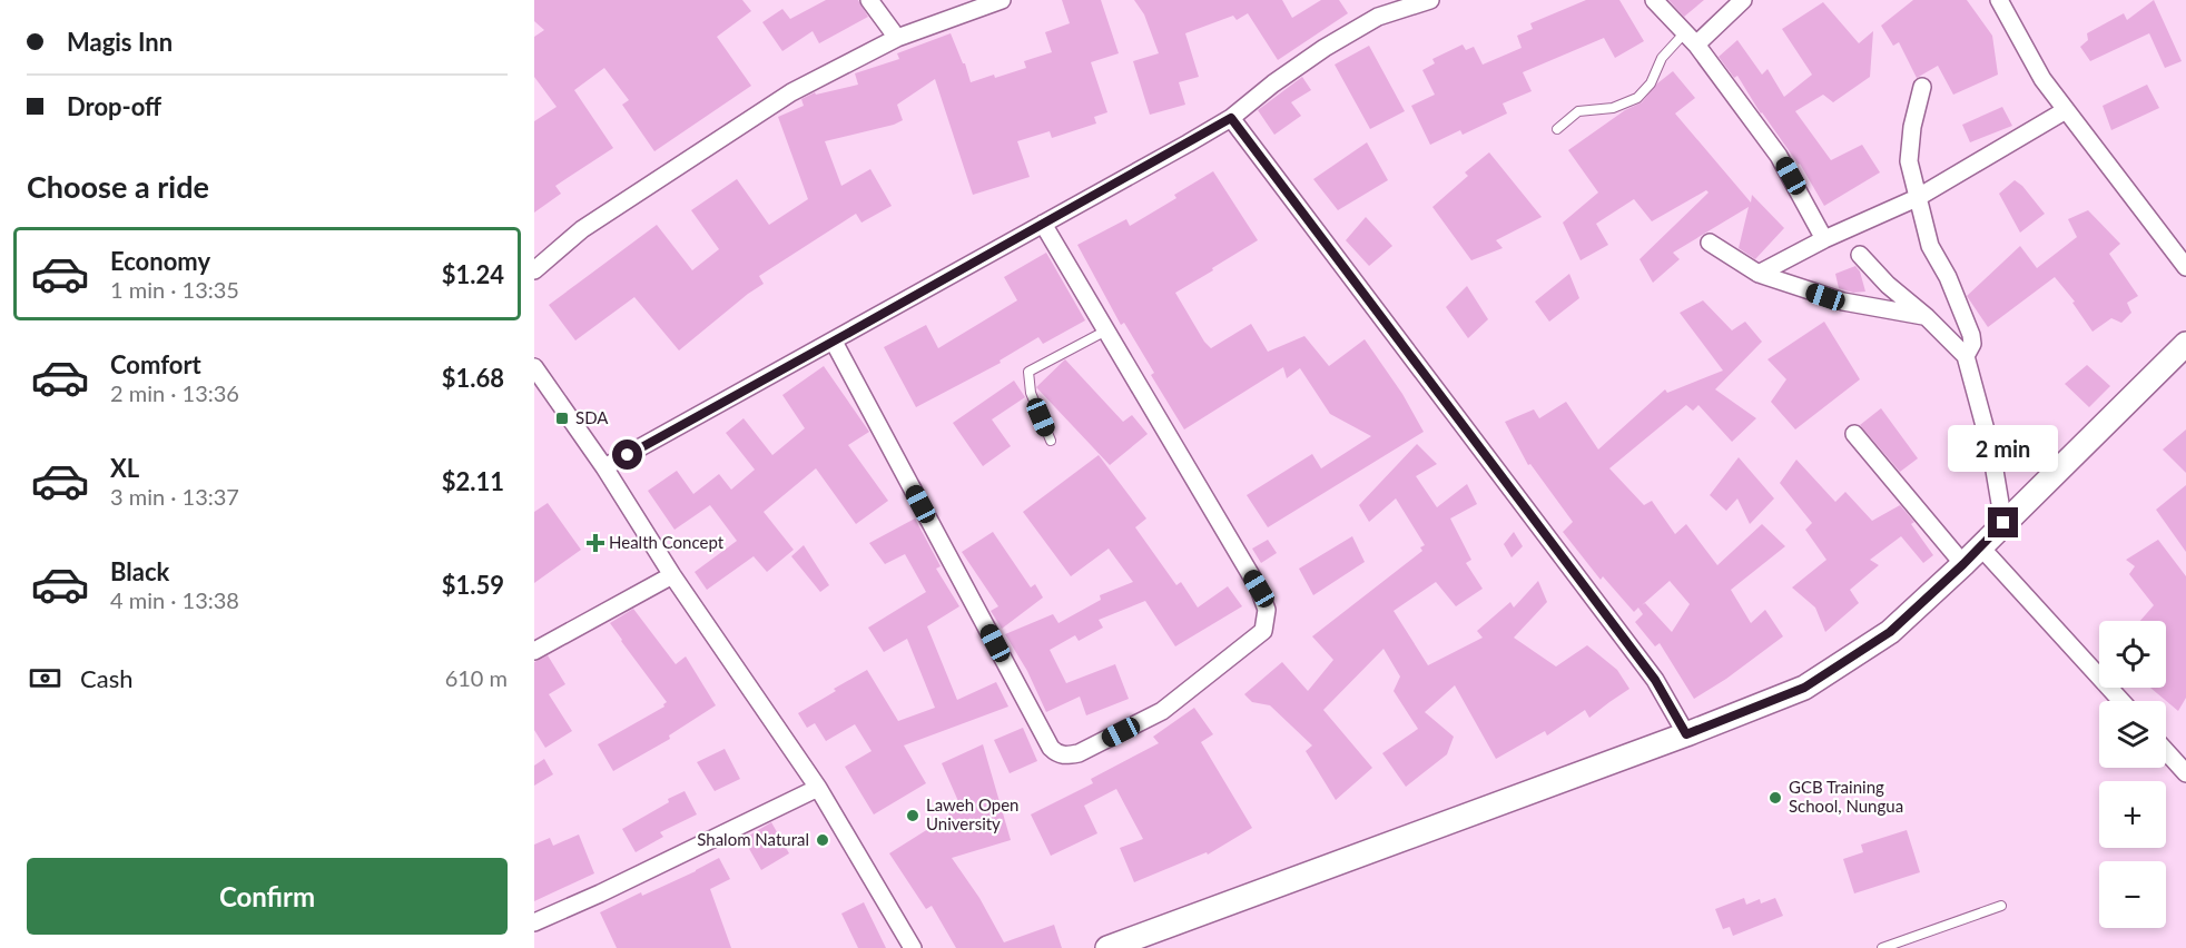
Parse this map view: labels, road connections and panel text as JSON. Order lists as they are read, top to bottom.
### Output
{
  "places": {
    "transit": ["SDA"],
    "health": ["Health Concept"],
    "other": ["GCB Training School, Nungua", "Laweh Open University", "Shalom Natural"]
  },
  "page": {
    "banner": ["Magis Inn", "Drop-off"],
    "heading": "Choose a ride",
    "list": [
      {
        "name": "Economy",
        "note": "1 min · 13:35",
        "value": "$1.24"
      },
      {
        "name": "Comfort",
        "note": "2 min · 13:36",
        "value": "$1.68"
      },
      {
        "name": "XL",
        "note": "3 min · 13:37",
        "value": "$2.11"
      },
      {
        "name": "Black",
        "note": "4 min · 13:38",
        "value": "$1.59"
      }
    ],
    "bubble": "2 min",
    "map_buttons": ["+", "−"],
    "pay": ["Cash", "610 m"],
    "buttons": "Confirm"
  }
}
